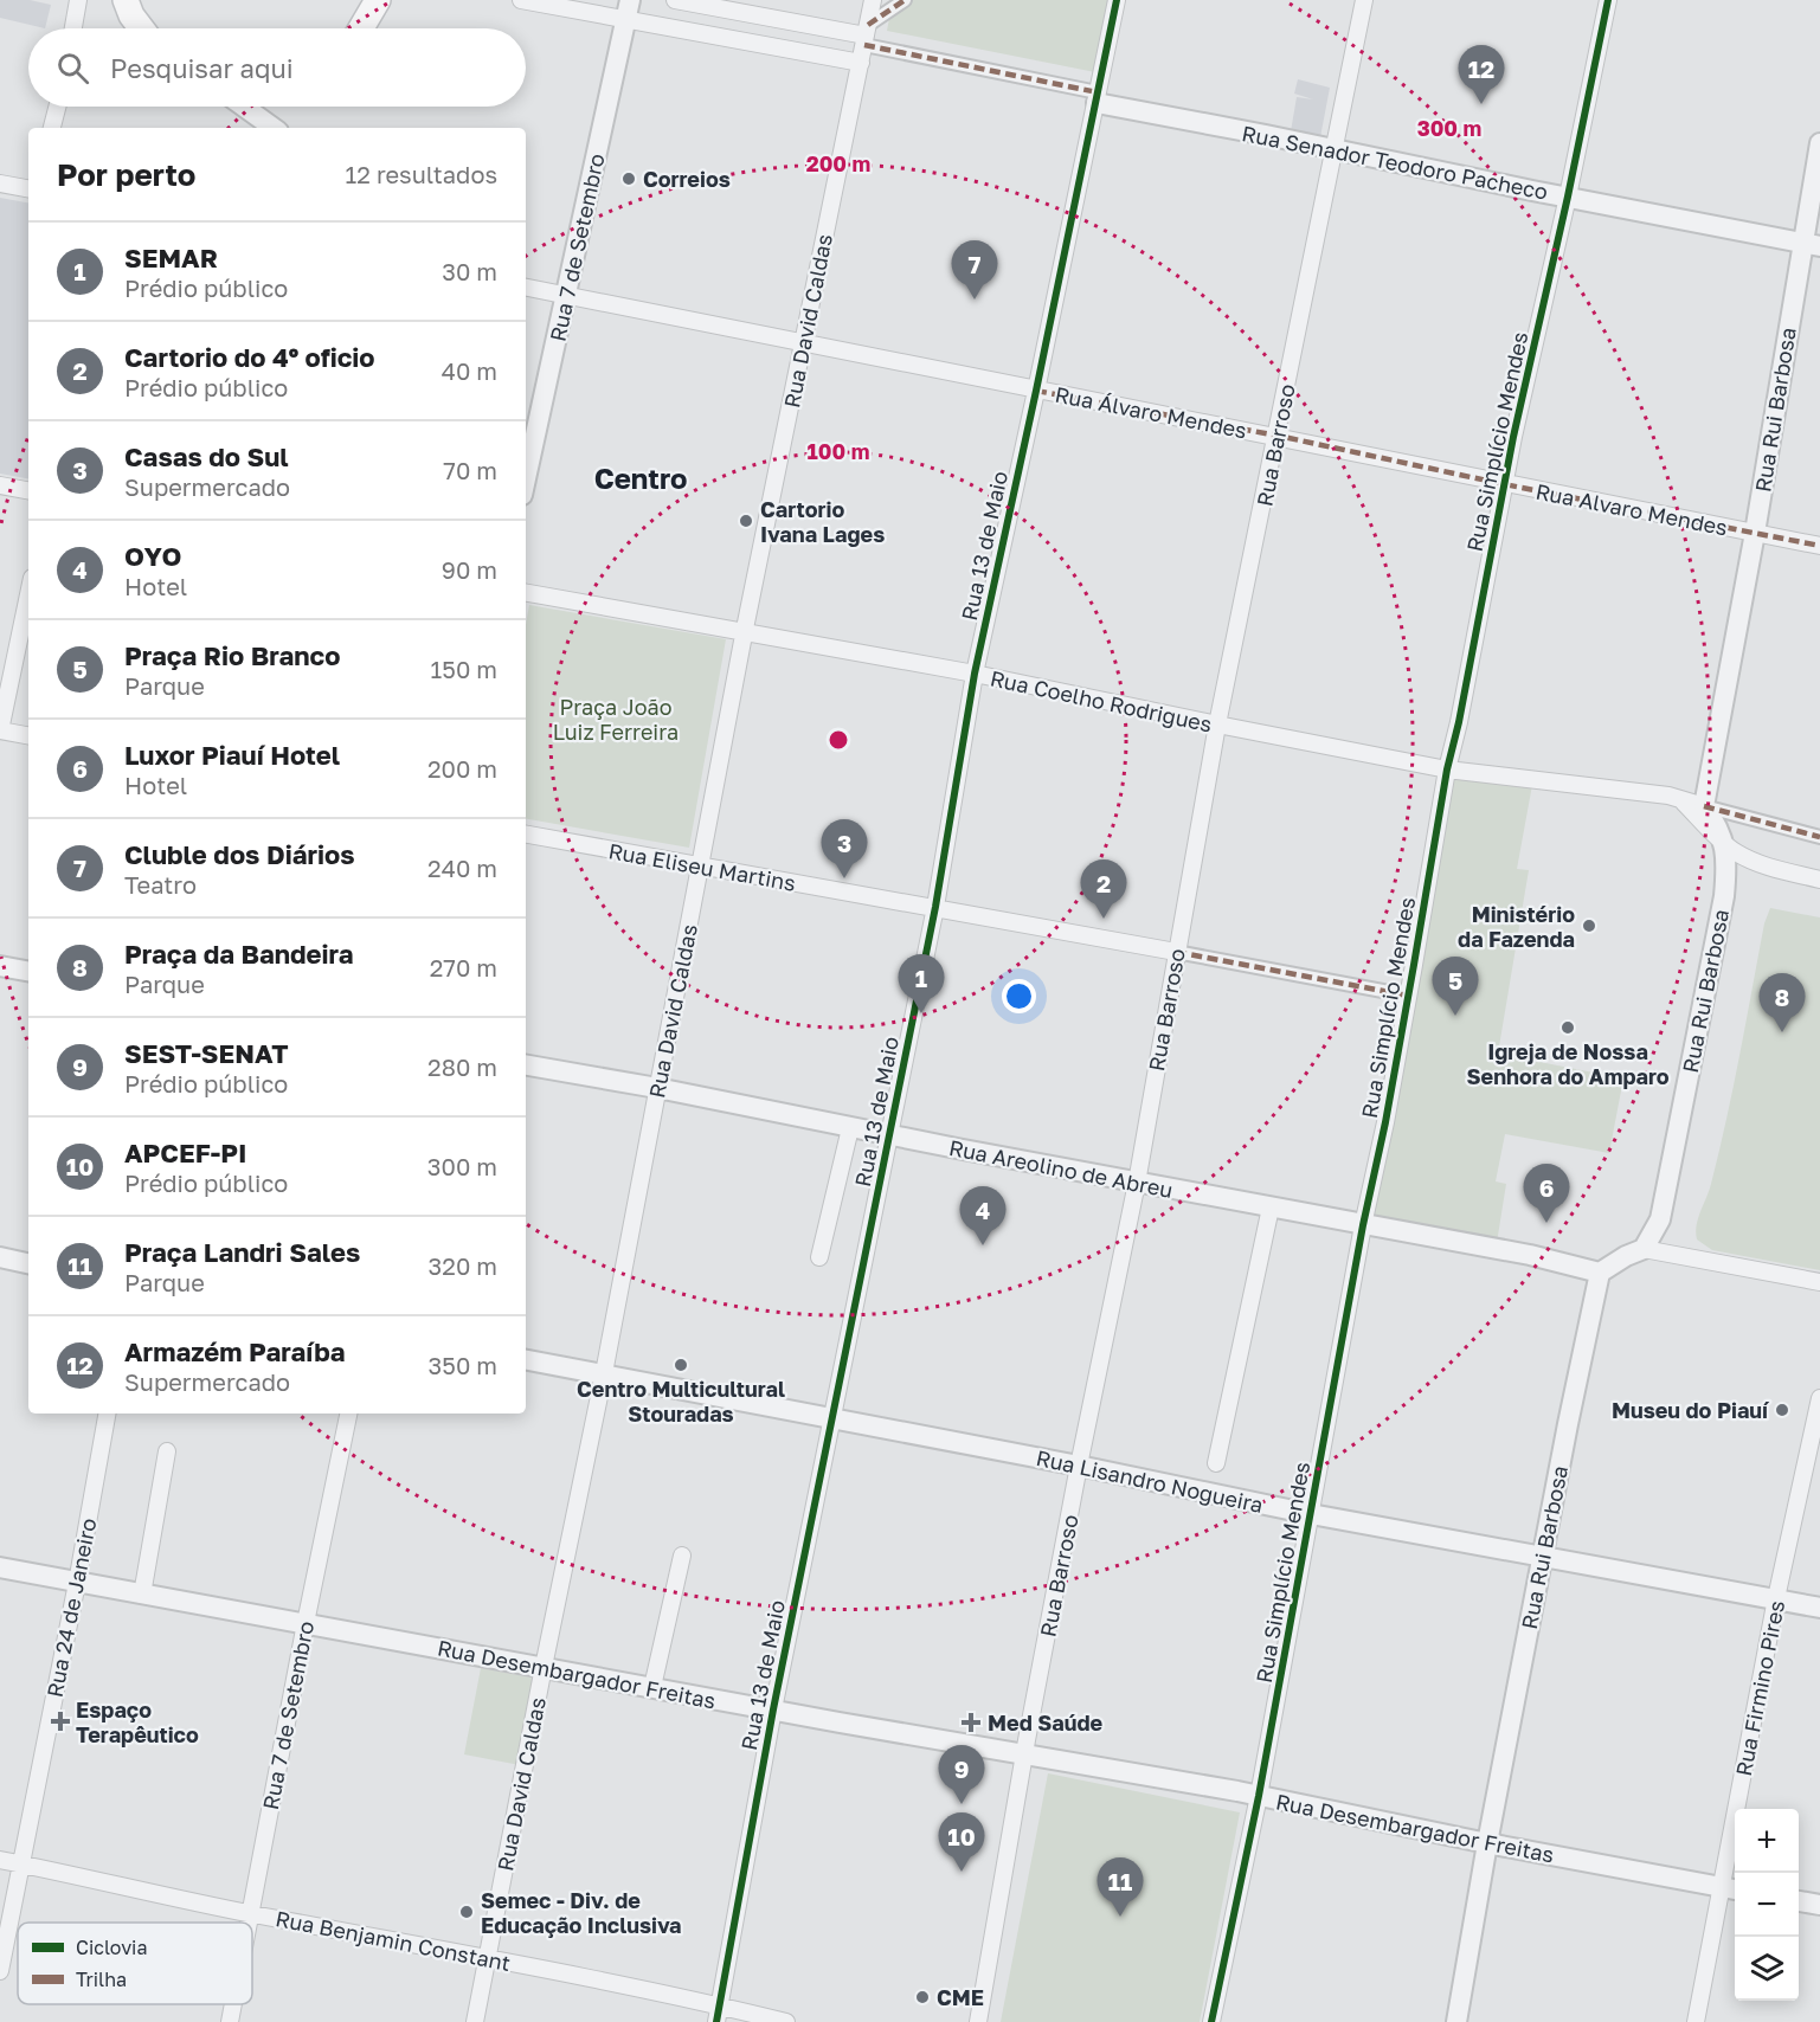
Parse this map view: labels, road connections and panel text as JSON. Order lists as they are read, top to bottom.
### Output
{
  "streets": {
    "street": [
      "Rua Senador Teodoro Pacheco",
      "Rua 7 de Setembro",
      "Rua David Caldas",
      "Rua Rui Barbosa",
      "Rua Álvaro Mendes",
      "Rua Simplício Mendes",
      "Rua Barroso",
      "Rua Alvaro Mendes",
      "Rua 13 de Maio",
      "Rua Coelho Rodrigues",
      "Rua Eliseu Martins",
      "Rua Areolino de Abreu",
      "Rua Lisandro Nogueira",
      "Rua 24 de Janeiro",
      "Rua Desembargador Freitas",
      "Rua Firmino Pires",
      "Rua Benjamin Constant"
    ]
  },
  "crossings": [
    ["Rua Senador Teodoro Pacheco", "Rua David Caldas"],
    ["Rua Senador Teodoro Pacheco", "Rua Rui Barbosa"],
    ["Rua Senador Teodoro Pacheco", "Rua Simplício Mendes"],
    ["Rua Senador Teodoro Pacheco", "Rua Barroso"],
    ["Rua Senador Teodoro Pacheco", "Rua 13 de Maio"],
    ["Rua 7 de Setembro", "Rua Álvaro Mendes"],
    ["Rua 7 de Setembro", "Rua Desembargador Freitas"],
    ["Rua 7 de Setembro", "Rua Benjamin Constant"],
    ["Rua David Caldas", "Rua Álvaro Mendes"],
    ["Rua David Caldas", "Rua Coelho Rodrigues"],
    ["Rua David Caldas", "Rua Eliseu Martins"],
    ["Rua David Caldas", "Rua Areolino de Abreu"],
    ["Rua David Caldas", "Rua Lisandro Nogueira"],
    ["Rua David Caldas", "Rua Desembargador Freitas"],
    ["Rua David Caldas", "Rua Benjamin Constant"],
    ["Rua Rui Barbosa", "Rua Alvaro Mendes"],
    ["Rua Rui Barbosa", "Rua Coelho Rodrigues"],
    ["Rua Rui Barbosa", "Rua Areolino de Abreu"],
    ["Rua Rui Barbosa", "Rua Lisandro Nogueira"],
    ["Rua Rui Barbosa", "Rua Desembargador Freitas"],
    ["Rua Álvaro Mendes", "Rua Barroso"],
    ["Rua Álvaro Mendes", "Rua Alvaro Mendes"],
    ["Rua Álvaro Mendes", "Rua 13 de Maio"],
    ["Rua Simplício Mendes", "Rua Alvaro Mendes"],
    ["Rua Simplício Mendes", "Rua Coelho Rodrigues"],
    ["Rua Simplício Mendes", "Rua Areolino de Abreu"],
    ["Rua Simplício Mendes", "Rua Lisandro Nogueira"],
    ["Rua Simplício Mendes", "Rua Desembargador Freitas"],
    ["Rua Barroso", "Rua Alvaro Mendes"],
    ["Rua Barroso", "Rua Coelho Rodrigues"],
    ["Rua Barroso", "Rua Eliseu Martins"],
    ["Rua Barroso", "Rua Areolino de Abreu"],
    ["Rua Barroso", "Rua Lisandro Nogueira"],
    ["Rua Barroso", "Rua Desembargador Freitas"],
    ["Rua 13 de Maio", "Rua Coelho Rodrigues"],
    ["Rua 13 de Maio", "Rua Eliseu Martins"],
    ["Rua 13 de Maio", "Rua Areolino de Abreu"],
    ["Rua 13 de Maio", "Rua Lisandro Nogueira"],
    ["Rua 13 de Maio", "Rua Desembargador Freitas"],
    ["Rua 13 de Maio", "Rua Benjamin Constant"],
    ["Rua Lisandro Nogueira", "Rua Firmino Pires"],
    ["Rua 24 de Janeiro", "Rua Desembargador Freitas"],
    ["Rua 24 de Janeiro", "Rua Benjamin Constant"],
    ["Rua Desembargador Freitas", "Rua Firmino Pires"]
  ],
  "districts": ["Centro"],
  "parks": ["Praça João Luiz Ferreira"],
  "places": {
    "other": [
      "Correios",
      "Cartorio Ivana Lages",
      "Ministério da Fazenda",
      "Igreja de Nossa Senhora do Amparo",
      "Centro Multicultural Stouradas",
      "Museu do Piauí",
      "Semec - Div. de Educação Inclusiva",
      "CME"
    ],
    "health": ["Espaço Terapêutico", "Med Saúde"]
  },
  "legend": ["Ciclovia", "Trilha"],
  "page": {
    "search": "Pesquisar aqui",
    "pins": [
      "12",
      "7",
      "3",
      "2",
      "1",
      "5",
      "8",
      "6",
      "4",
      "9",
      "10",
      "11"
    ],
    "heading": ["Por perto", "12 resultados"],
    "list": [
      {
        "mark": "1",
        "name": "SEMAR",
        "note": "Prédio público",
        "value": "30 m"
      },
      {
        "mark": "2",
        "name": "Cartorio do 4º oficio",
        "note": "Prédio público",
        "value": "40 m"
      },
      {
        "mark": "3",
        "name": "Casas do Sul",
        "note": "Supermercado",
        "value": "70 m"
      },
      {
        "mark": "4",
        "name": "OYO",
        "note": "Hotel",
        "value": "90 m"
      },
      {
        "mark": "5",
        "name": "Praça Rio Branco",
        "note": "Parque",
        "value": "150 m"
      },
      {
        "mark": "6",
        "name": "Luxor Piauí Hotel",
        "note": "Hotel",
        "value": "200 m"
      },
      {
        "mark": "7",
        "name": "Cluble dos Diários",
        "note": "Teatro",
        "value": "240 m"
      },
      {
        "mark": "8",
        "name": "Praça da Bandeira",
        "note": "Parque",
        "value": "270 m"
      },
      {
        "mark": "9",
        "name": "SEST-SENAT",
        "note": "Prédio público",
        "value": "280 m"
      },
      {
        "mark": "10",
        "name": "APCEF-PI",
        "note": "Prédio público",
        "value": "300 m"
      },
      {
        "mark": "11",
        "name": "Praça Landri Sales",
        "note": "Parque",
        "value": "320 m"
      },
      {
        "mark": "12",
        "name": "Armazém Paraíba",
        "note": "Supermercado",
        "value": "350 m"
      }
    ],
    "map_buttons": ["+", "−"]
  },
  "rings": ["300 m", "200 m", "100 m"]
}
